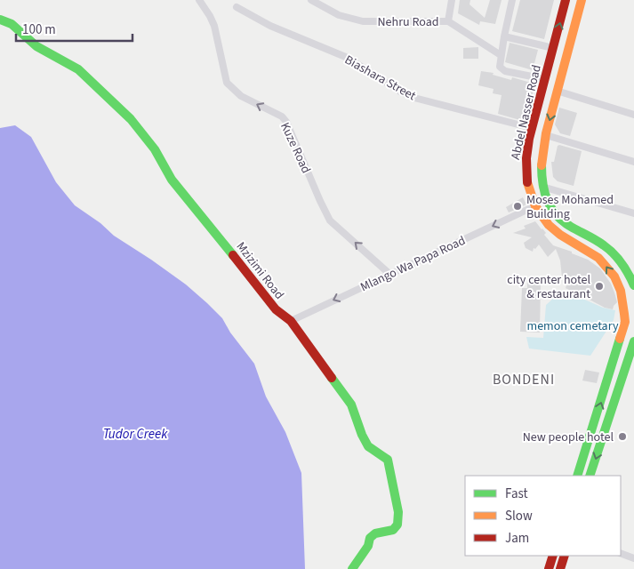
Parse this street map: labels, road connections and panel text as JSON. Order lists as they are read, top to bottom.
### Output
{
  "streets": {
    "main road": ["Abdel Nasser Road", "Mzizimi Road"],
    "street": [
      "Nehru Road",
      "Biashara Street",
      "Kuze Road",
      "Mlango Wa Papa Road"
    ]
  },
  "crossings": [
    ["Biashara Street", "Abdel Nasser Road"],
    ["Abdel Nasser Road", "Mlango Wa Papa Road"],
    ["Kuze Road", "Mlango Wa Papa Road"],
    ["Mlango Wa Papa Road", "Mzizimi Road"]
  ],
  "one_way": ["Kuze Road", "Mlango Wa Papa Road"],
  "districts": ["BONDENI"],
  "water": ["Tudor Creek"],
  "parks": ["memon cemetary"],
  "places": ["Moses Mohamed Building", "city center hotel & restaurant", "New people hotel"],
  "legend": ["Fast", "Slow", "Jam"],
  "scale_bar": "100 m"
}
